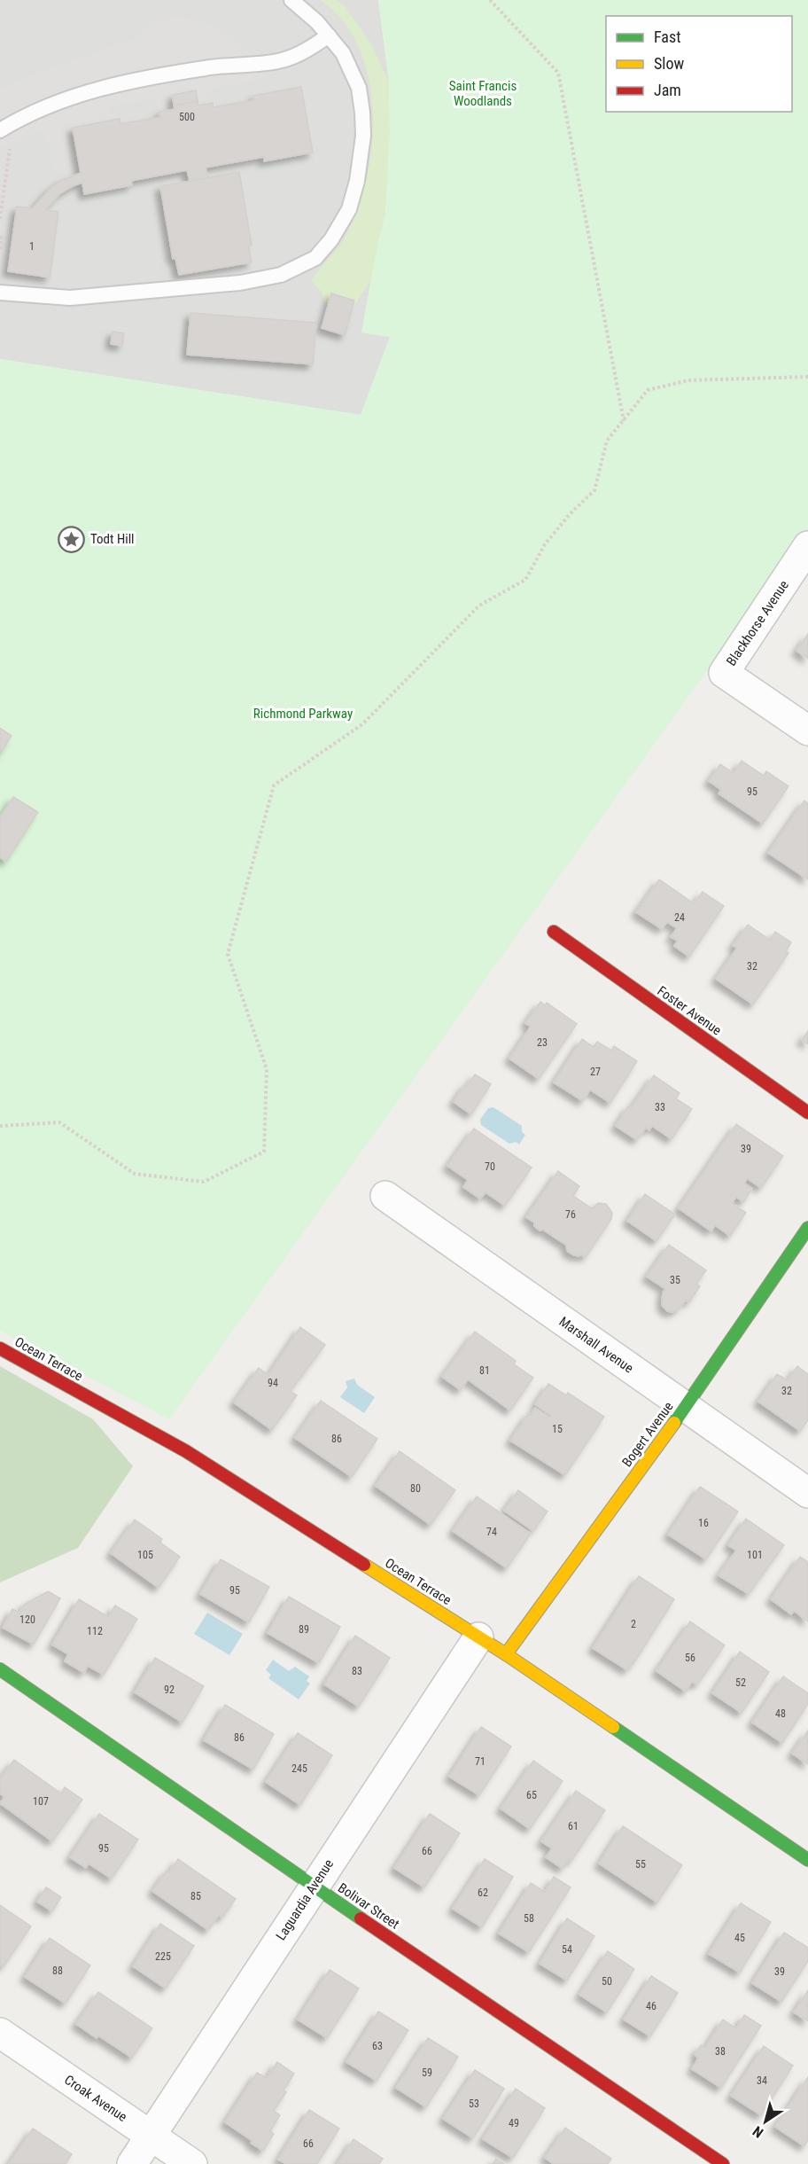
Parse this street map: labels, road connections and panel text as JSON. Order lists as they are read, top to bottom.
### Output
{
  "streets": {
    "street": [
      "Blackhorse Avenue",
      "Foster Avenue",
      "Marshall Avenue",
      "Ocean Terrace",
      "Bogert Avenue",
      "Laguardia Avenue",
      "Bolivar Street",
      "Croak Avenue"
    ]
  },
  "crossings": [
    ["Marshall Avenue", "Bogert Avenue"],
    ["Ocean Terrace", "Bogert Avenue"],
    ["Ocean Terrace", "Laguardia Avenue"],
    ["Laguardia Avenue", "Bolivar Street"],
    ["Laguardia Avenue", "Croak Avenue"]
  ],
  "parks": ["Saint Francis Woodlands", "Richmond Parkway"],
  "places": {
    "place": ["Todt Hill"]
  },
  "house_numbers": [
    "500",
    "1",
    "95",
    "24",
    "32",
    "23",
    "27",
    "33",
    "39",
    "70",
    "76",
    "35",
    "81",
    "94",
    "32",
    "15",
    "86",
    "80",
    "16",
    "74",
    "105",
    "101",
    "95",
    "120",
    "2",
    "89",
    "112",
    "56",
    "83",
    "52",
    "92",
    "48",
    "86",
    "71",
    "245",
    "65",
    "107",
    "61",
    "95",
    "66",
    "55",
    "62",
    "85",
    "58",
    "45",
    "54",
    "225",
    "88",
    "39",
    "50",
    "46",
    "63",
    "38",
    "59",
    "34",
    "53",
    "49",
    "66"
  ],
  "legend": ["Fast", "Slow", "Jam"],
  "north": "bottom left"
}
